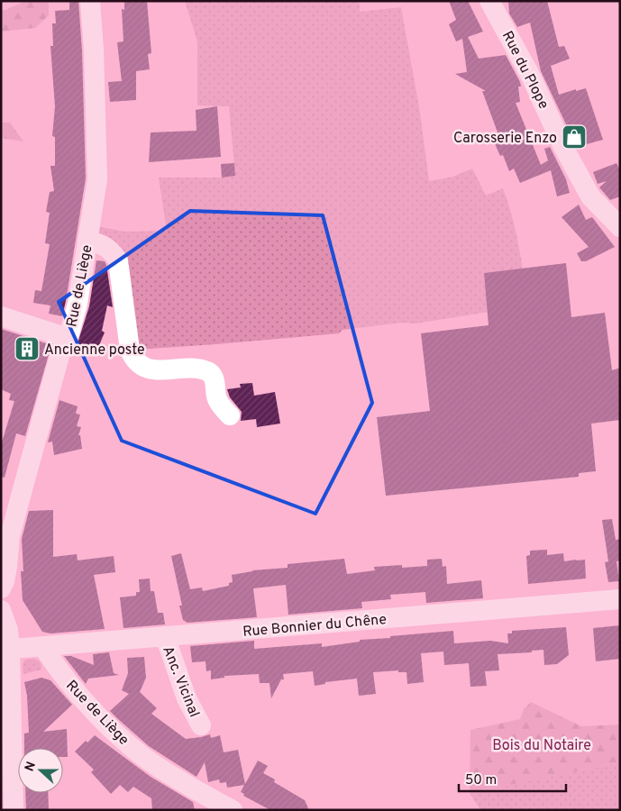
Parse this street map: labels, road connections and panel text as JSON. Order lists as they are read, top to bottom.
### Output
{
  "streets": {
    "street": [
      "Rue du Plope",
      "Rue de Liège",
      "Rue Bonnier du Chêne",
      "Anc. Vicinal"
    ]
  },
  "crossings": [
    ["Rue de Liège", "Rue Bonnier du Chêne"],
    ["Rue Bonnier du Chêne", "Anc. Vicinal"]
  ],
  "parks": ["Bois du Notaire"],
  "places": {
    "shop": ["Carosserie Enzo"],
    "building": ["Ancienne poste"]
  },
  "scale_bar": "50 m",
  "north": "left"
}
